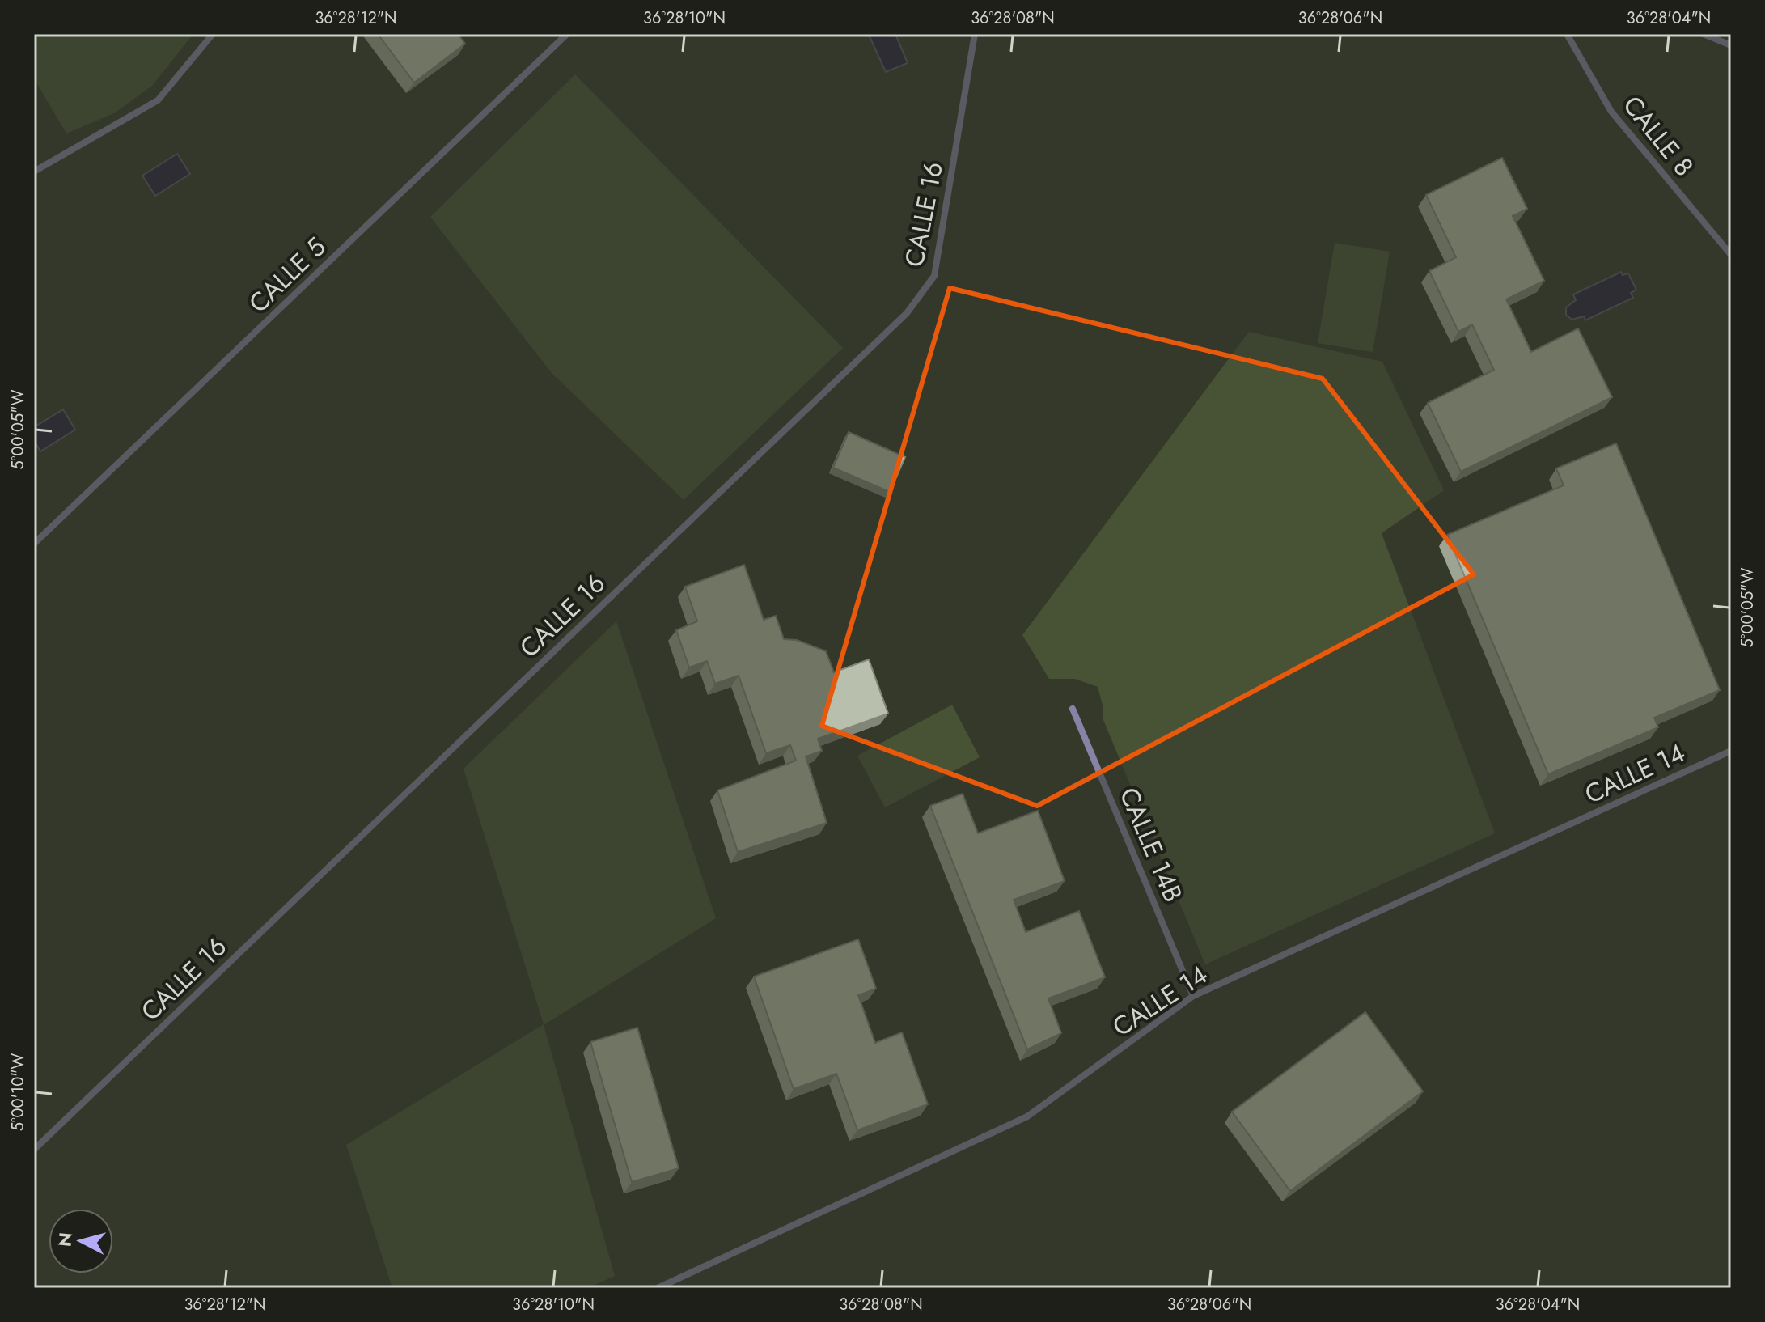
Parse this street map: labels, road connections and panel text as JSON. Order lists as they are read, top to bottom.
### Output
{
  "streets": {
    "street": [
      "CALLE 8",
      "CALLE 16",
      "CALLE 5",
      "CALLE 14",
      "CALLE 14B"
    ]
  },
  "crossings": [
    ["CALLE 14", "CALLE 14B"]
  ],
  "north": "left",
  "coordinates": [
    "36°28'12\"N",
    "36°28'10\"N",
    "36°28'08\"N",
    "36°28'06\"N",
    "36°28'04\"N",
    "5°00'05\"W",
    "5°00'10\"W"
  ]
}
